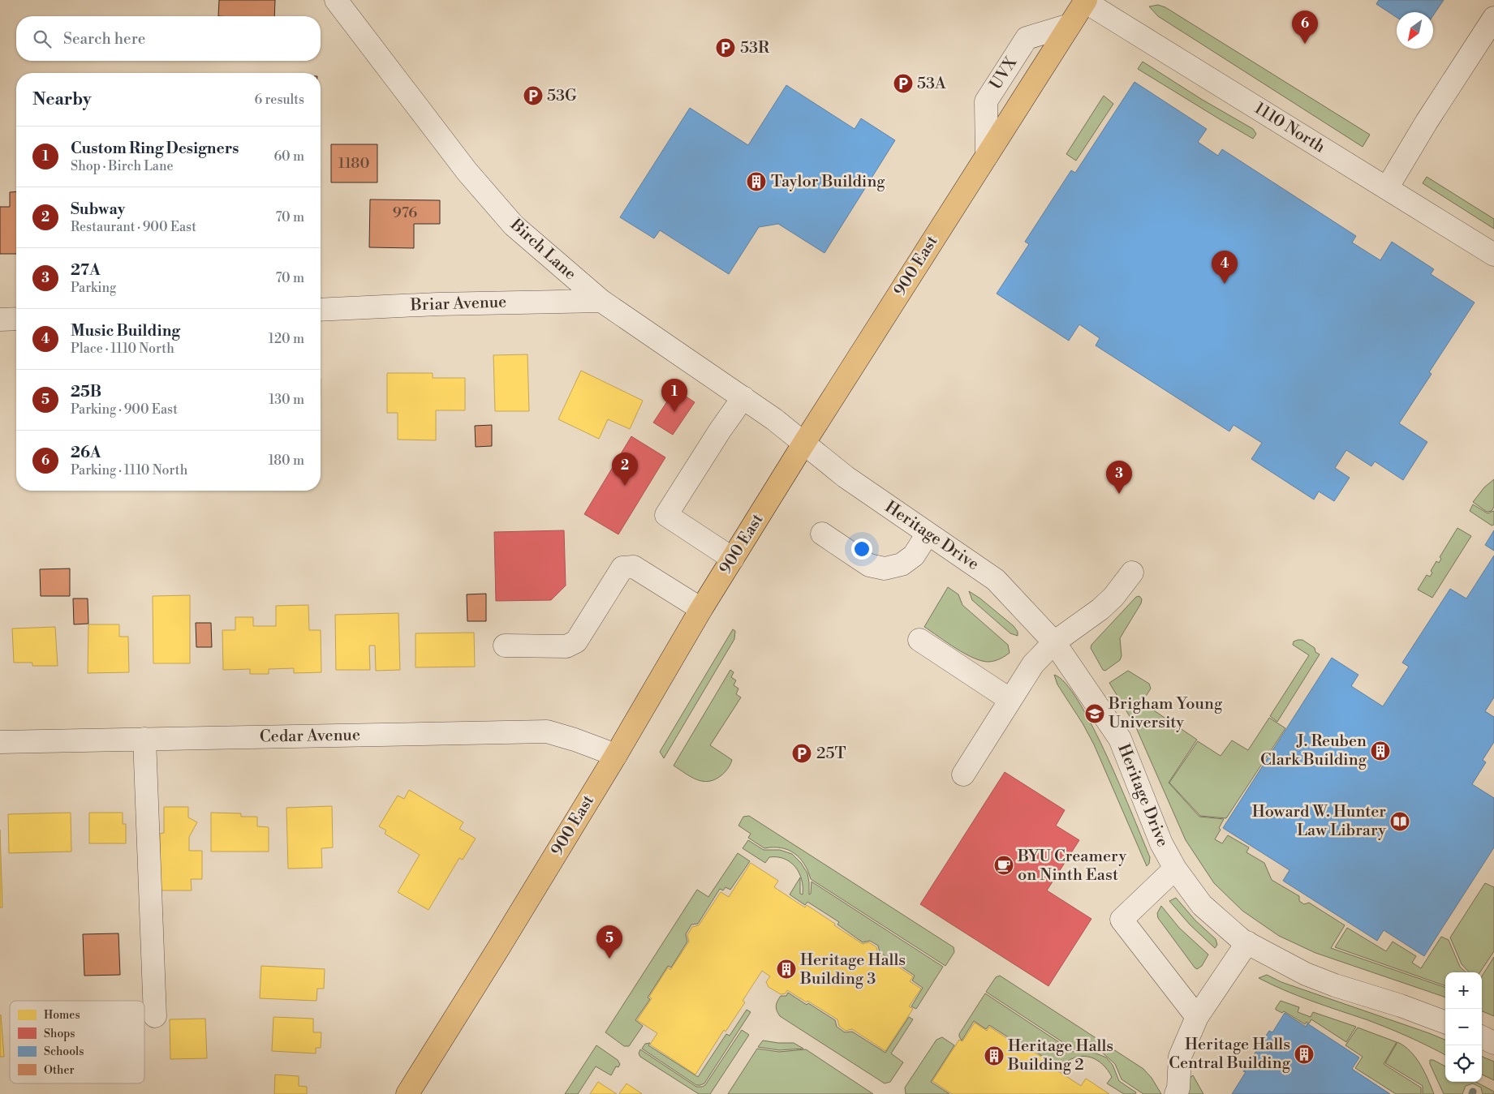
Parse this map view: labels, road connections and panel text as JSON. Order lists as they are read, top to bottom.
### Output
{
  "streets": {
    "main road": ["900 East"],
    "street": [
      "UVX",
      "1110 North",
      "Birch Lane",
      "Briar Avenue",
      "Heritage Drive",
      "Cedar Avenue"
    ]
  },
  "crossings": [
    ["UVX", "900 East"],
    ["1110 North", "900 East"],
    ["Birch Lane", "900 East"],
    ["Birch Lane", "Briar Avenue"],
    ["Birch Lane", "Heritage Drive"],
    ["900 East", "Heritage Drive"],
    ["900 East", "Cedar Avenue"]
  ],
  "places": {
    "parking": [
      "53R",
      "53A",
      "53G",
      "25T"
    ],
    "building": [
      "Taylor Building",
      "J. Reuben Clark Building",
      "Heritage Halls Building 3",
      "Heritage Halls Central Building",
      "Heritage Halls Building 2"
    ],
    "school or university": ["Brigham Young University"],
    "library": ["Howard W. Hunter Law Library"],
    "cafe": ["BYU Creamery on Ninth East"]
  },
  "house_numbers": ["1180", "976"],
  "legend": [
    "Homes",
    "Shops",
    "Schools",
    "Other"
  ],
  "north": "bottom left",
  "page": {
    "pins": [
      "6",
      "4",
      "1",
      "2",
      "3",
      "5"
    ],
    "search": "Search here",
    "heading": ["Nearby", "6 results"],
    "list": [
      {
        "mark": "1",
        "name": "Custom Ring Designers",
        "note": "Shop · Birch Lane",
        "value": "60 m"
      },
      {
        "mark": "2",
        "name": "Subway",
        "note": "Restaurant · 900 East",
        "value": "70 m"
      },
      {
        "mark": "3",
        "name": "27A",
        "note": "Parking",
        "value": "70 m"
      },
      {
        "mark": "4",
        "name": "Music Building",
        "note": "Place · 1110 North",
        "value": "120 m"
      },
      {
        "mark": "5",
        "name": "25B",
        "note": "Parking · 900 East",
        "value": "130 m"
      },
      {
        "mark": "6",
        "name": "26A",
        "note": "Parking · 1110 North",
        "value": "180 m"
      }
    ],
    "map_buttons": ["+", "−"]
  }
}
